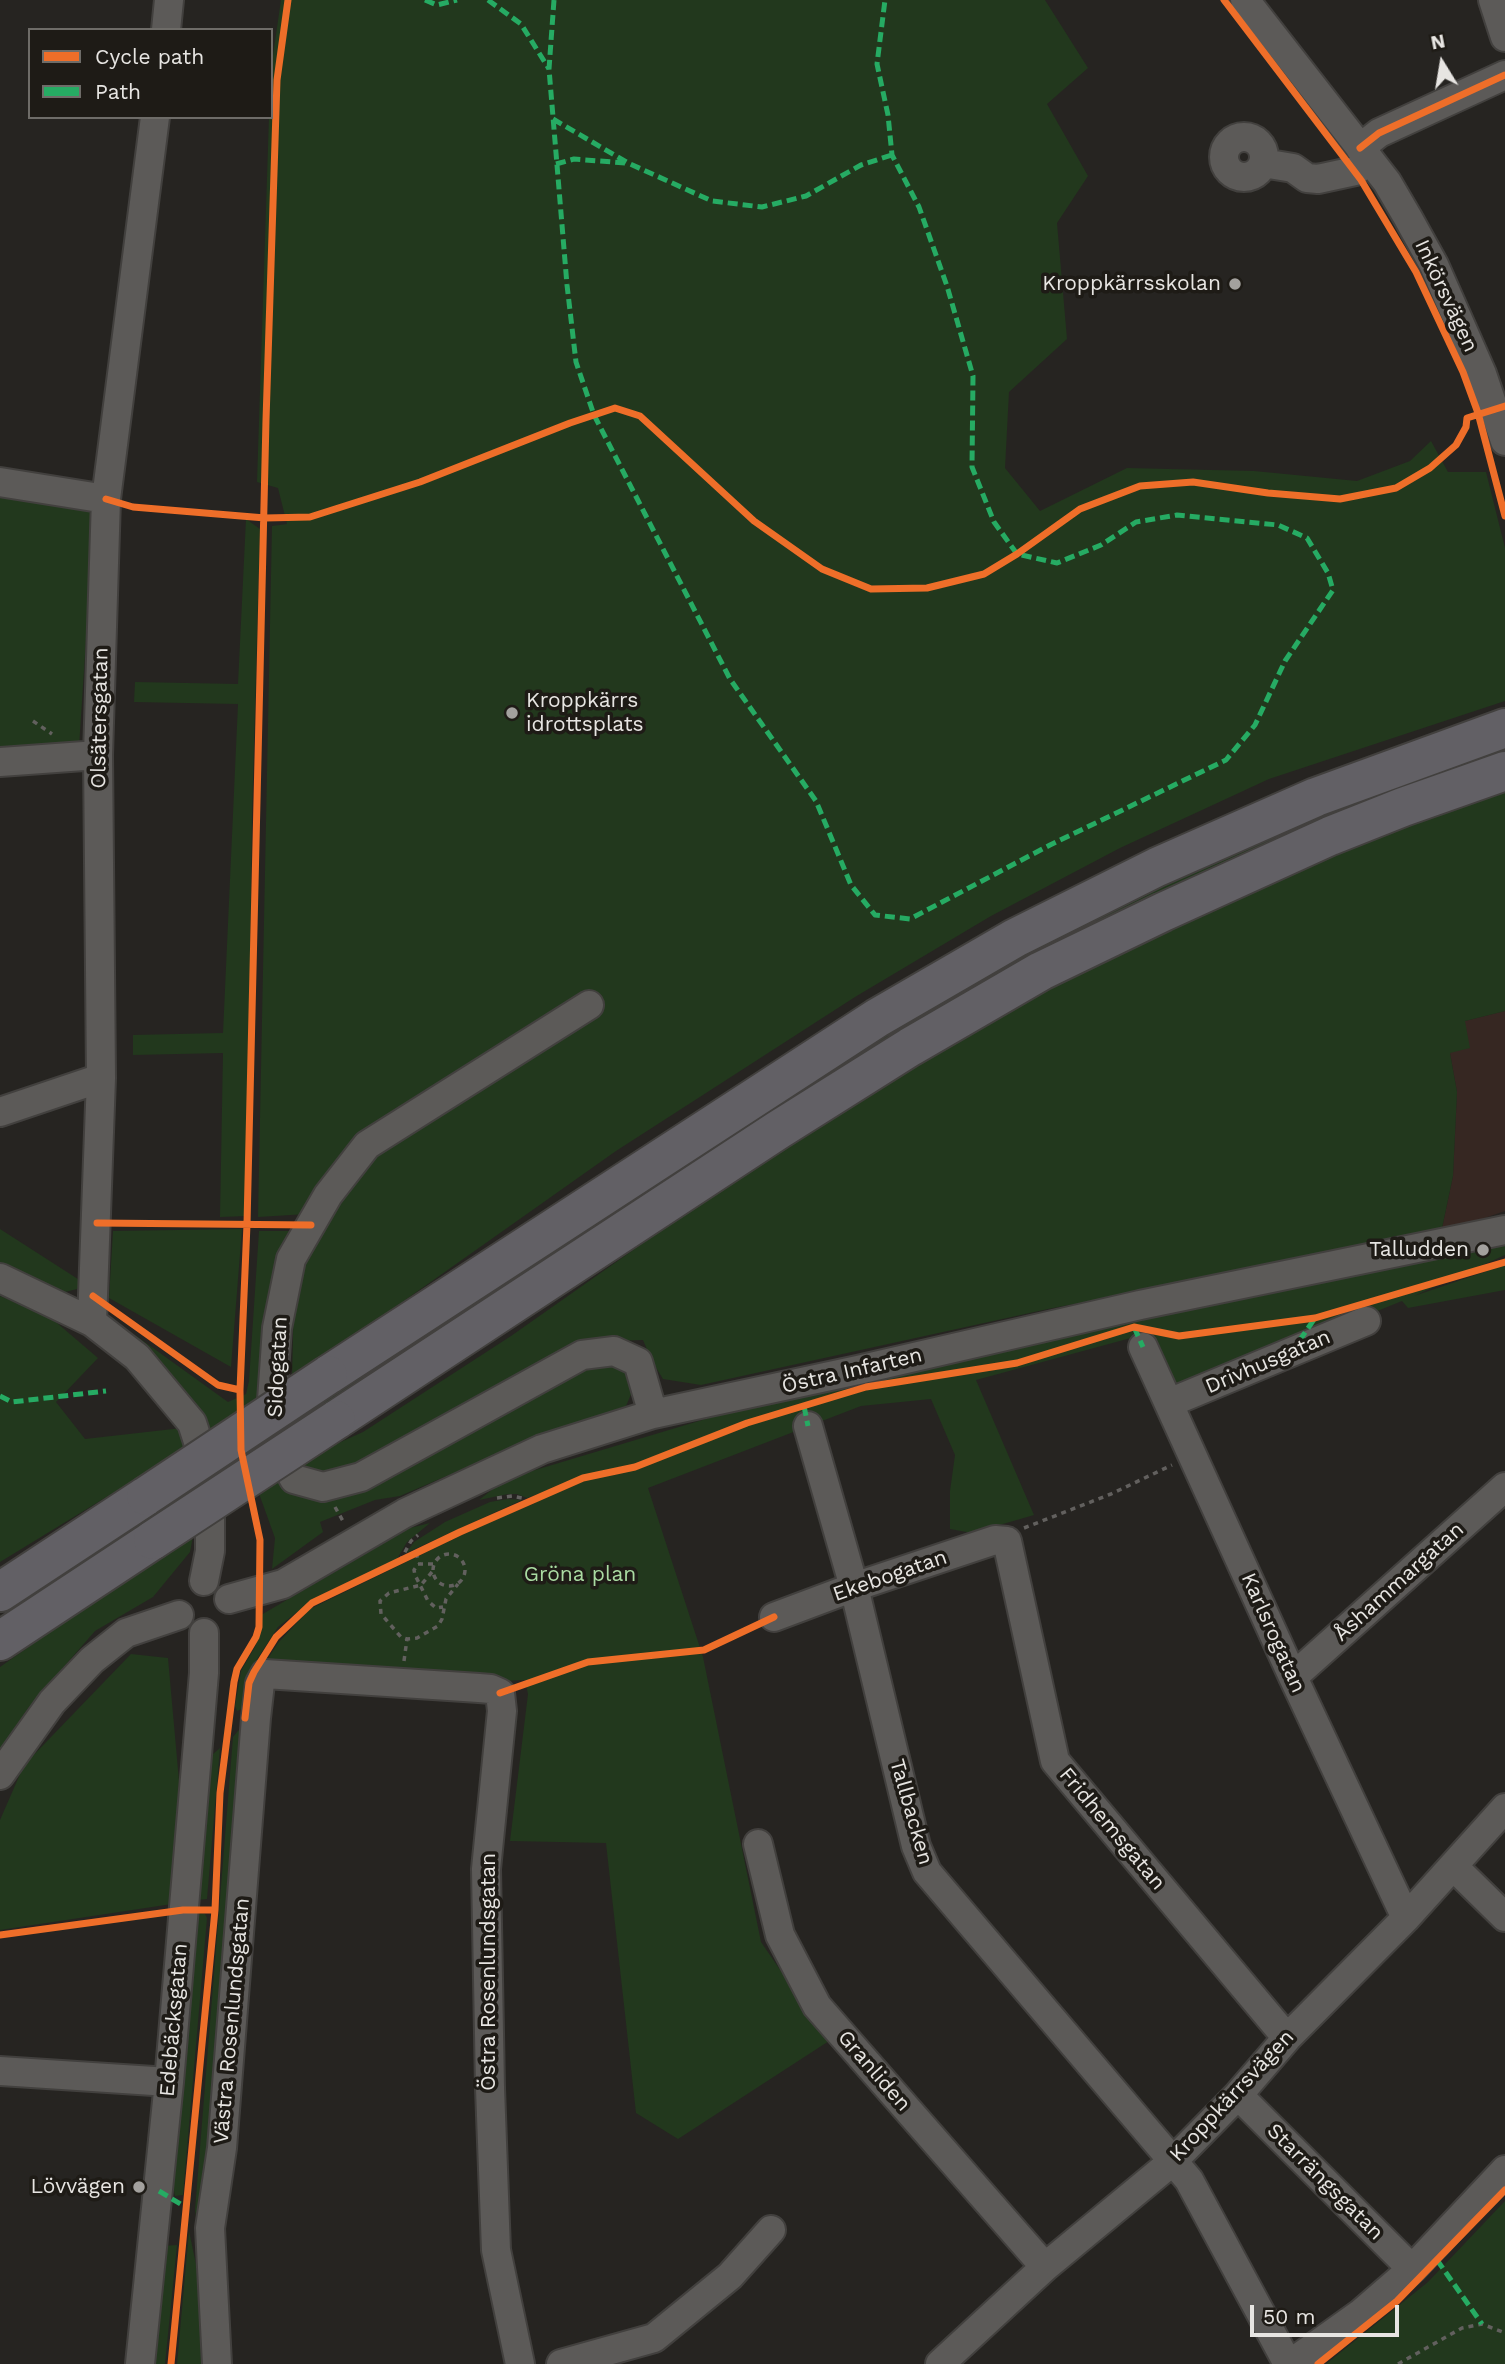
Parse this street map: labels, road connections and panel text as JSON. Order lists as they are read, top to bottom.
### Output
{
  "streets": {
    "street": [
      "Inkörsvägen",
      "Olsätersgatan",
      "Drivhusgatan",
      "Sidogatan",
      "Östra Infarten",
      "Ekebogatan",
      "Åshammargatan",
      "Karlsrogatan",
      "Tallbacken",
      "Fridhemsgatan",
      "Östra Rosenlundsgatan",
      "Edebäcksgatan",
      "Västra Rosenlundsgatan",
      "Granliden",
      "Kroppkärrsvägen",
      "Starrängsgatan"
    ]
  },
  "crossings": [
    ["Drivhusgatan", "Karlsrogatan"],
    ["Sidogatan", "Östra Infarten"],
    ["Östra Infarten", "Edebäcksgatan"],
    ["Ekebogatan", "Tallbacken"],
    ["Ekebogatan", "Fridhemsgatan"],
    ["Åshammargatan", "Karlsrogatan"],
    ["Karlsrogatan", "Kroppkärrsvägen"],
    ["Tallbacken", "Kroppkärrsvägen"],
    ["Fridhemsgatan", "Kroppkärrsvägen"],
    ["Östra Rosenlundsgatan", "Västra Rosenlundsgatan"],
    ["Granliden", "Kroppkärrsvägen"],
    ["Kroppkärrsvägen", "Starrängsgatan"]
  ],
  "parks": ["Gröna plan"],
  "places": [
    "Kroppkärrsskolan",
    "Kroppkärrs idrottsplats",
    "Talludden",
    "Lövvägen"
  ],
  "legend": ["Cycle path", "Path"],
  "scale_bar": "50 m",
  "north": "top"
}
